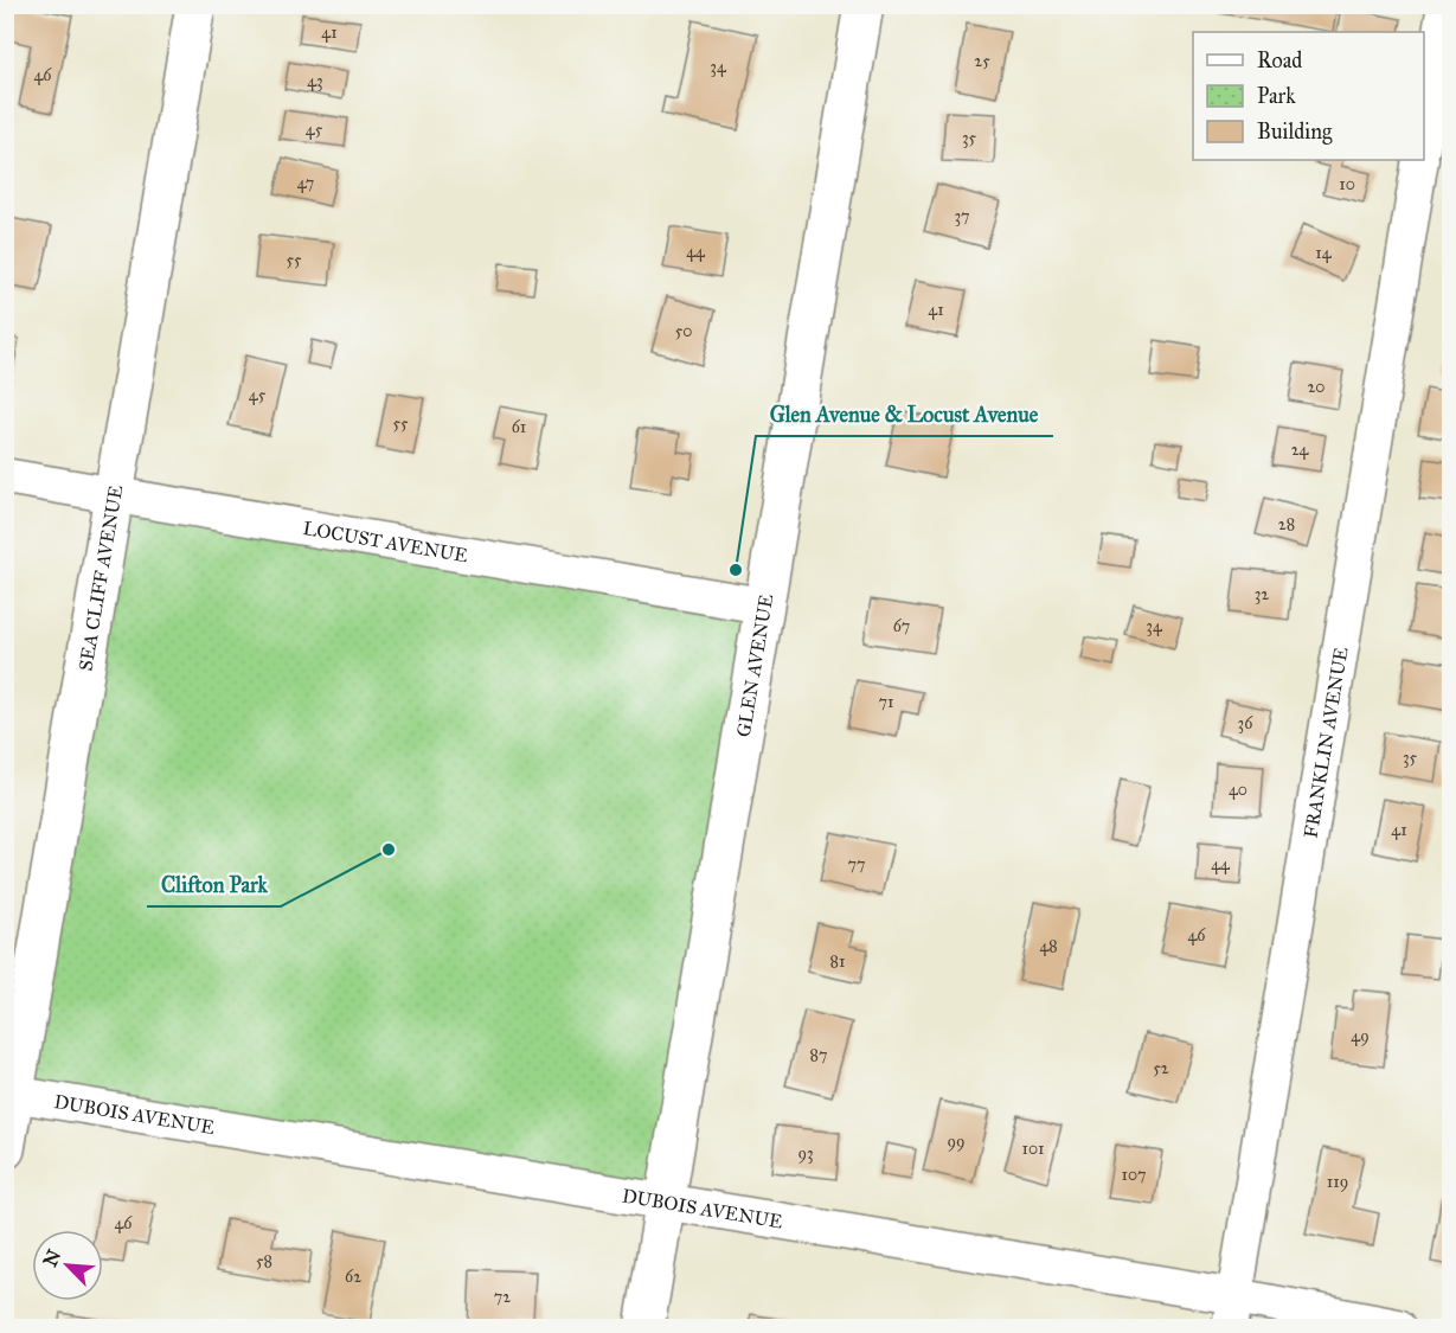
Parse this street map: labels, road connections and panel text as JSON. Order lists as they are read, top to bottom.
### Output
{
  "streets": {
    "street": [
      "LOCUST AVENUE",
      "SEA CLIFF AVENUE",
      "GLEN AVENUE",
      "FRANKLIN AVENUE",
      "DUBOIS AVENUE"
    ]
  },
  "crossings": [
    ["LOCUST AVENUE", "SEA CLIFF AVENUE"],
    ["LOCUST AVENUE", "GLEN AVENUE"],
    ["SEA CLIFF AVENUE", "DUBOIS AVENUE"],
    ["GLEN AVENUE", "DUBOIS AVENUE"],
    ["FRANKLIN AVENUE", "DUBOIS AVENUE"]
  ],
  "places": ["Glen Avenue & Locust Avenue", "Clifton Park"],
  "house_numbers": [
    "41",
    "25",
    "34",
    "46",
    "43",
    "45",
    "35",
    "47",
    "10",
    "37",
    "44",
    "14",
    "55",
    "41",
    "50",
    "20",
    "45",
    "55",
    "61",
    "24",
    "28",
    "32",
    "67",
    "34",
    "71",
    "36",
    "35",
    "40",
    "41",
    "77",
    "44",
    "46",
    "48",
    "81",
    "49",
    "87",
    "52",
    "99",
    "101",
    "93",
    "107",
    "119",
    "46",
    "58",
    "62",
    "72"
  ],
  "legend": ["Road", "Park", "Building"],
  "north": "top left"
}
